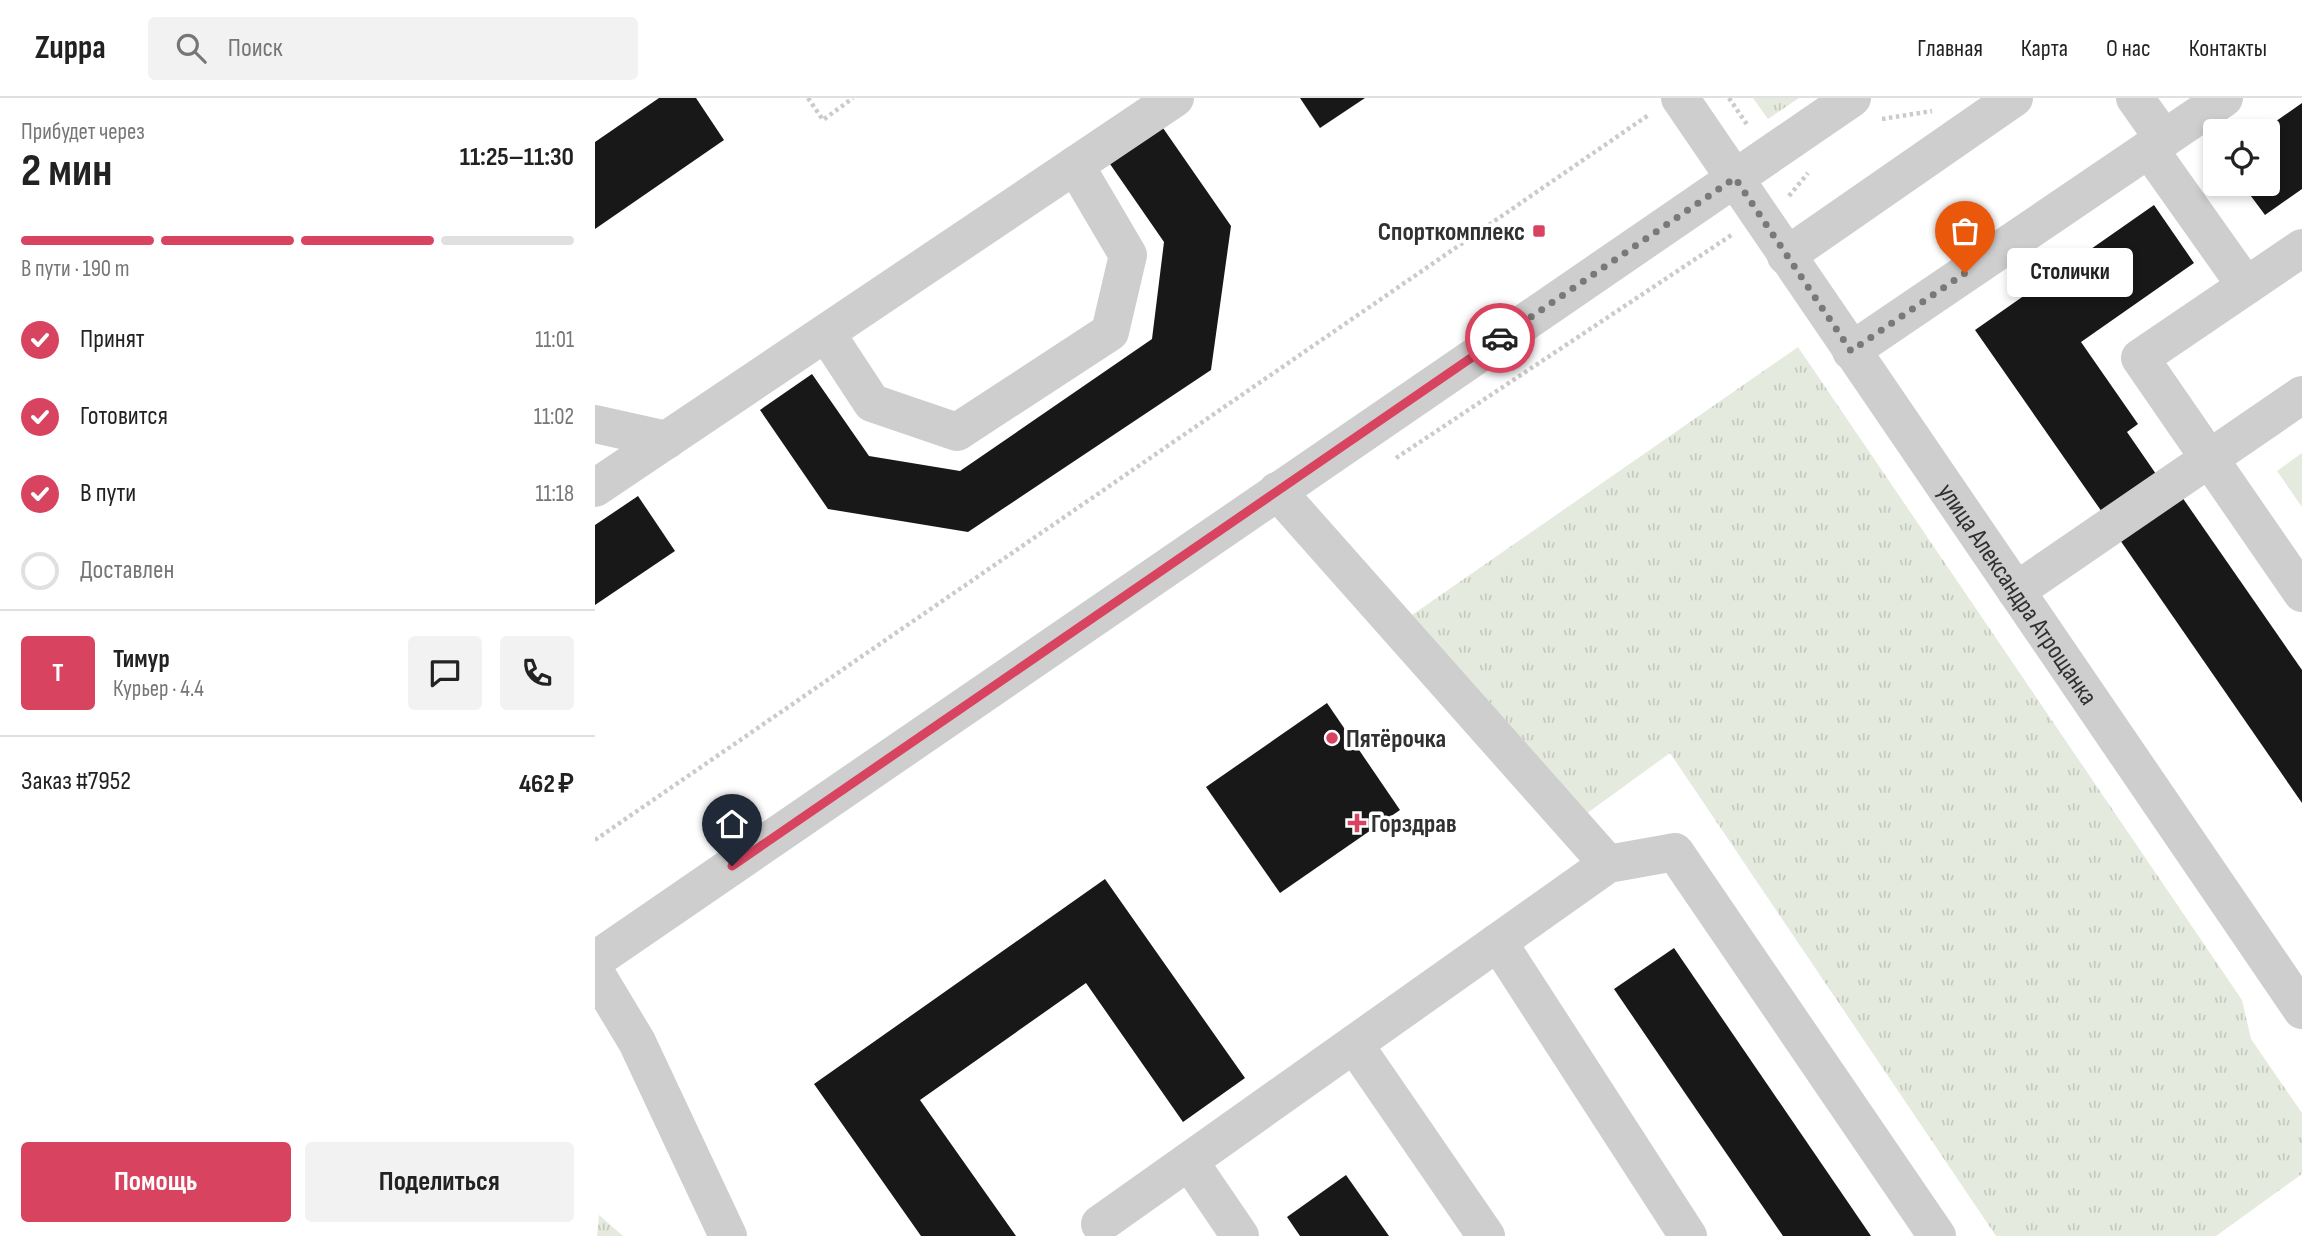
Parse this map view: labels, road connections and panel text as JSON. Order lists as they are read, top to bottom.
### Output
{
  "streets": {
    "street": ["улица Александра Атрощанка"]
  },
  "places": {
    "transit": ["Спорткомплекс"],
    "other": ["Столички", "Пятёрочка"],
    "health": ["Горздрав"]
  },
  "page": {
    "header": "Zuppa",
    "search": "Поиск",
    "nav": [
      "Главная",
      "Карта",
      "О нас",
      "Контакты"
    ],
    "heading": ["2 мин", "Прибудет через", "11:25–11:30"],
    "panel": [
      "Тимур",
      "Курьер · 4.4",
      "Заказ #7952",
      "462 ₽"
    ],
    "bar": "В пути · 190 m",
    "bubble": "Столички",
    "list": [
      ["Принят", "11:01"],
      ["Готовится", "11:02"],
      ["В пути", "11:18"],
      "Доставлен"
    ],
    "round": "Т",
    "buttons": ["Помощь", "Поделиться"]
  }
}
